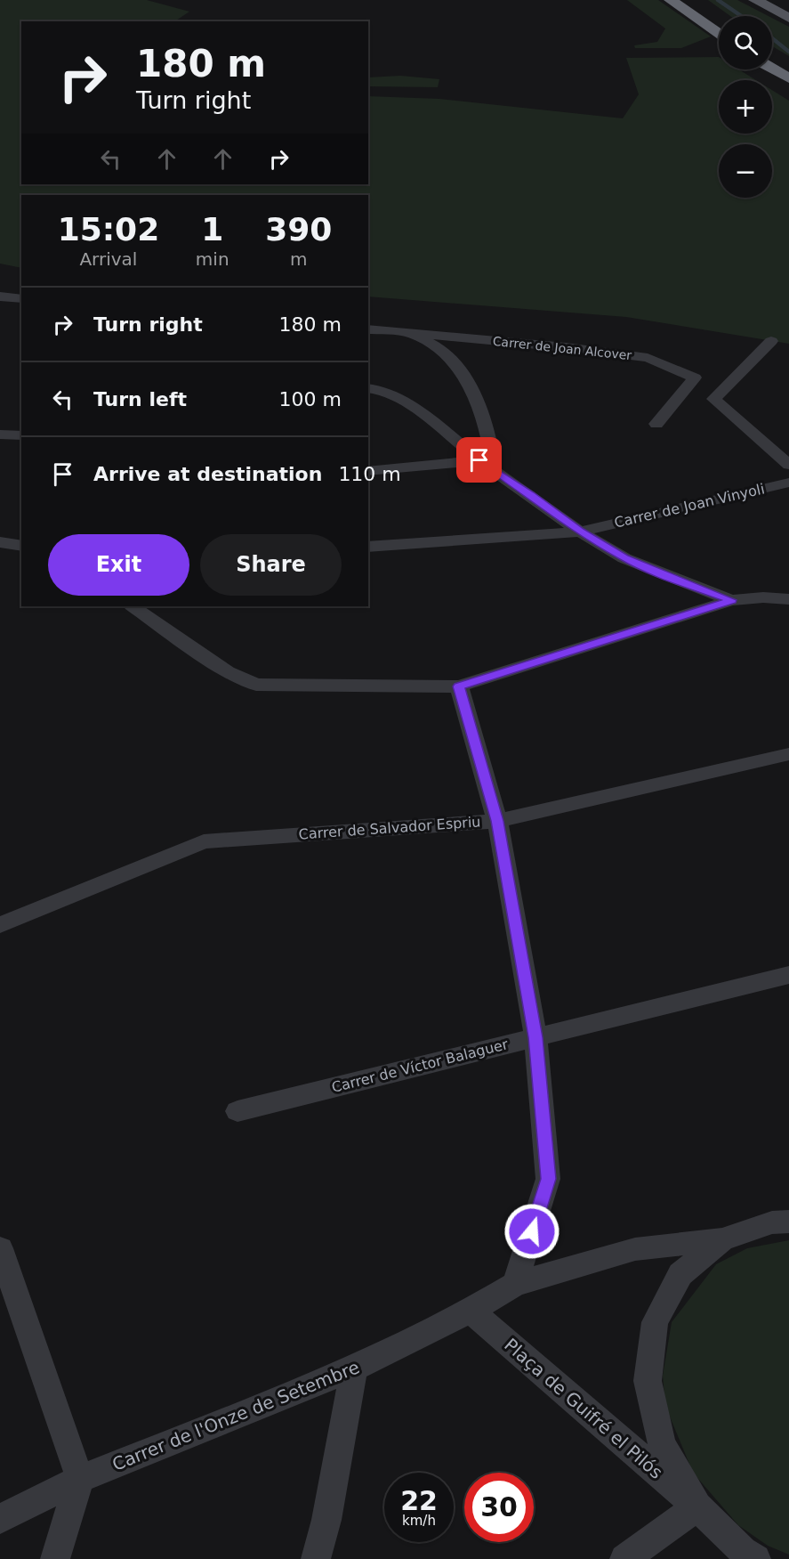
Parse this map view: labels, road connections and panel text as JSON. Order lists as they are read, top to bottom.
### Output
{
  "streets": {
    "street": [
      "Carrer de Joan Alcover",
      "Carrer de Joan Vinyoli",
      "Carrer de Salvador Espriu",
      "Carrer de Víctor Balaguer",
      "Plaça de Guifré el Pilós",
      "Carrer de l'Onze de Setembre"
    ]
  },
  "crossings": [
    ["Plaça de Guifré el Pilós", "Carrer de l'Onze de Setembre"]
  ],
  "page": {
    "map_buttons": ["+", "−"],
    "turn": ["180 m", "Turn right"],
    "eta": [
      "15:02",
      "Arrival",
      "1",
      "min",
      "390",
      "m"
    ],
    "list": [
      {
        "name": "Turn right",
        "value": "180 m"
      },
      {
        "name": "Turn left",
        "value": "100 m"
      },
      {
        "name": "Arrive at destination",
        "value": "110 m"
      }
    ],
    "buttons": ["Exit", "Share"],
    "speed": "22 km/h",
    "limit": "30"
  }
}
